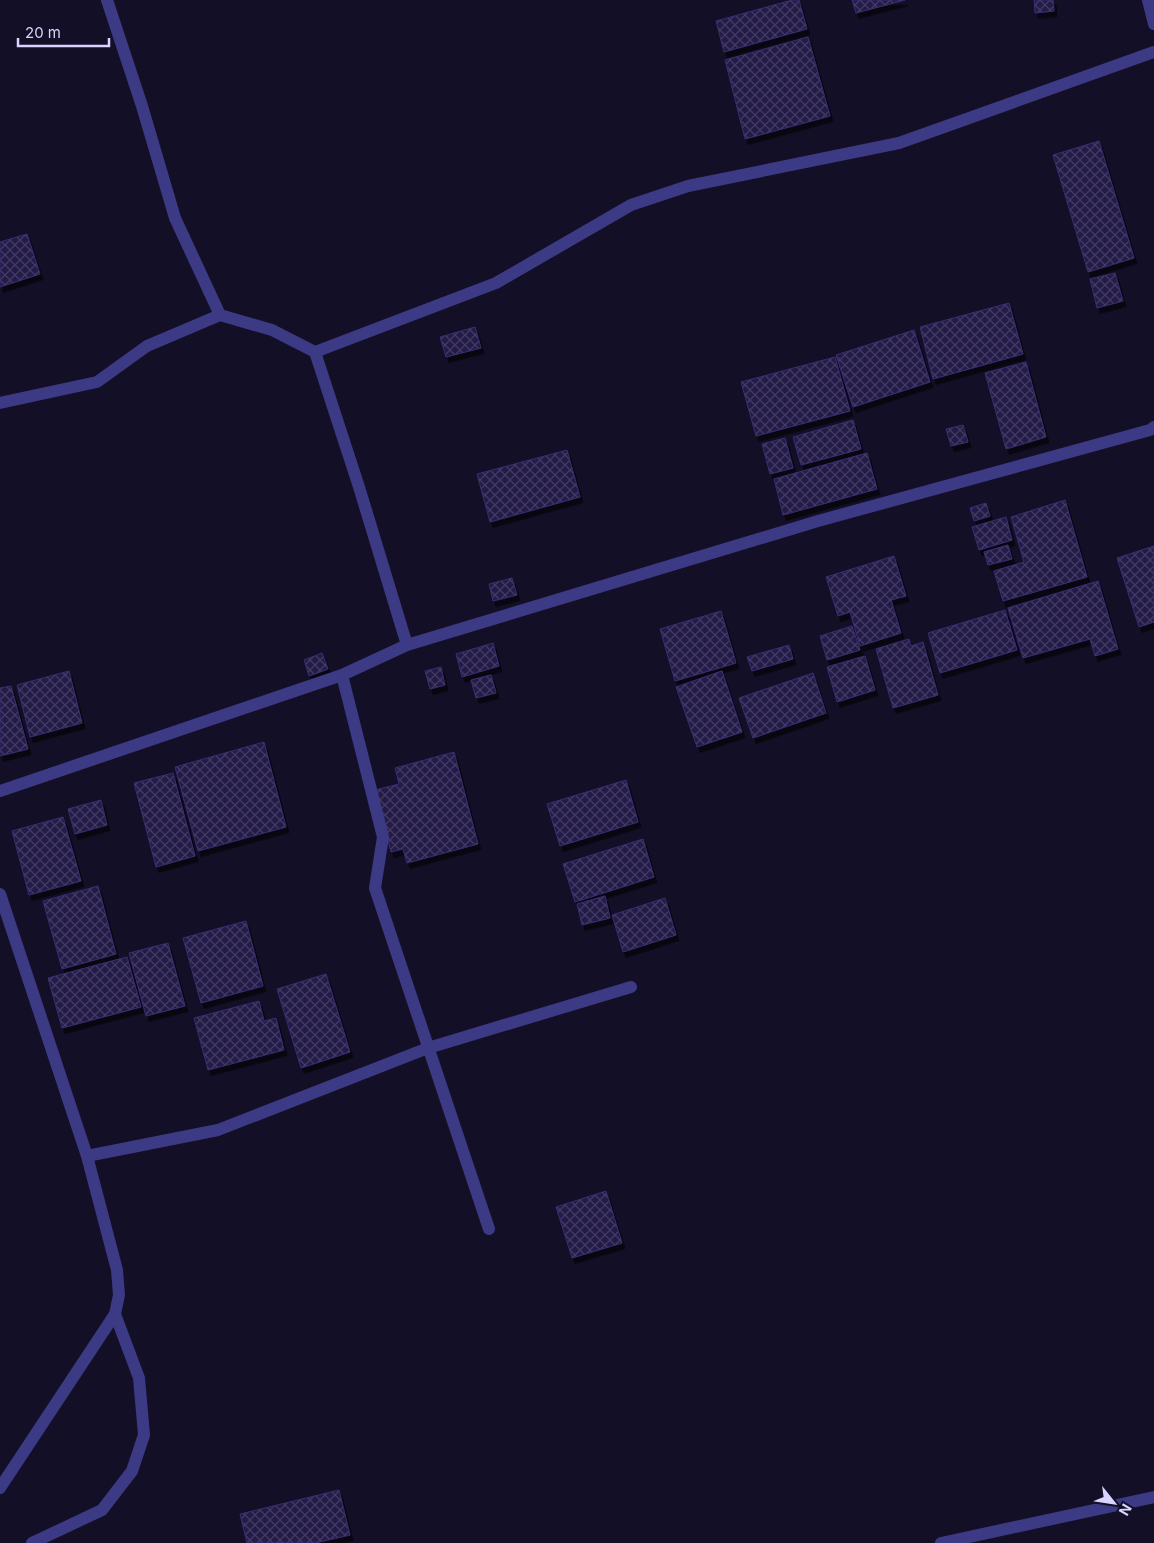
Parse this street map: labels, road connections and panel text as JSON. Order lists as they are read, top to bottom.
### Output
{
  "scale_bar": "20 m",
  "north": "bottom right"
}
